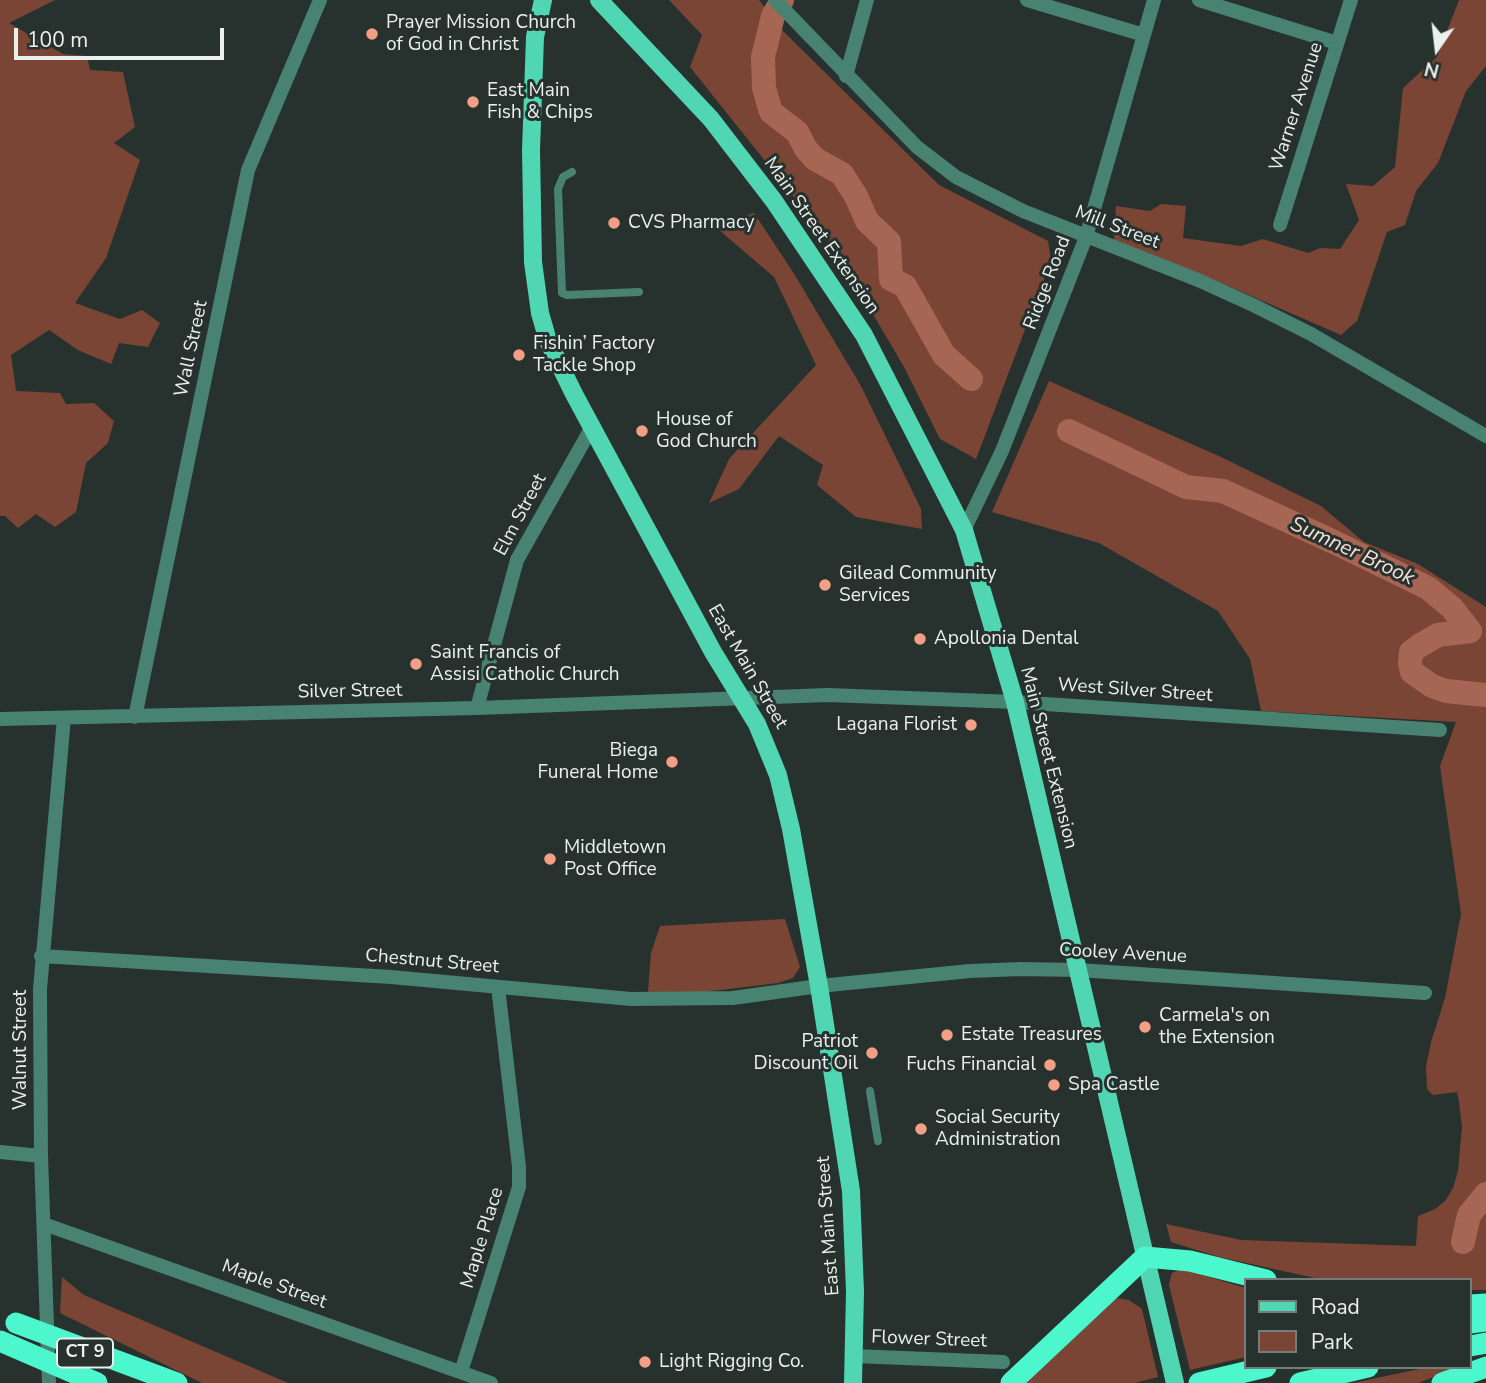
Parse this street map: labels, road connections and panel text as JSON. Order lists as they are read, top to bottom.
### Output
{
  "streets": {
    "highway": ["CT 9"],
    "main road": ["Main Street Extension", "East Main Street"],
    "street": [
      "Warner Avenue",
      "Mill Street",
      "Ridge Road",
      "Wall Street",
      "Elm Street",
      "West Silver Street",
      "Silver Street",
      "Cooley Avenue",
      "Chestnut Street",
      "Walnut Street",
      "Maple Place",
      "Maple Street",
      "Flower Street"
    ]
  },
  "crossings": [
    ["Mill Street", "Ridge Road"],
    ["Main Street Extension", "Ridge Road"],
    ["Main Street Extension", "West Silver Street"],
    ["Main Street Extension", "Cooley Avenue"],
    ["Wall Street", "Silver Street"],
    ["Elm Street", "East Main Street"],
    ["Elm Street", "Silver Street"],
    ["East Main Street", "West Silver Street"],
    ["East Main Street", "Silver Street"],
    ["East Main Street", "Cooley Avenue"],
    ["East Main Street", "Chestnut Street"],
    ["East Main Street", "Flower Street"],
    ["West Silver Street", "Silver Street"],
    ["Silver Street", "Walnut Street"],
    ["Cooley Avenue", "Chestnut Street"],
    ["Chestnut Street", "Walnut Street"],
    ["Chestnut Street", "Maple Place"],
    ["Walnut Street", "Maple Street"],
    ["Maple Place", "Maple Street"]
  ],
  "water": ["Sumner Brook"],
  "places": [
    "Prayer Mission Church of God in Christ",
    "East Main Fish & Chips",
    "CVS Pharmacy",
    "Fishin’ Factory Tackle Shop",
    "House of God Church",
    "Gilead Community Services",
    "Apollonia Dental",
    "Saint Francis of Assisi Catholic Church",
    "Lagana Florist",
    "Biega Funeral Home",
    "Middletown Post Office",
    "Carmela's on the Extension",
    "Estate Treasures",
    "Patriot Discount Oil",
    "Fuchs Financial",
    "Spa Castle",
    "Social Security Administration",
    "Light Rigging Co."
  ],
  "legend": ["Road", "Park"],
  "scale_bar": "100 m",
  "north": "bottom"
}
